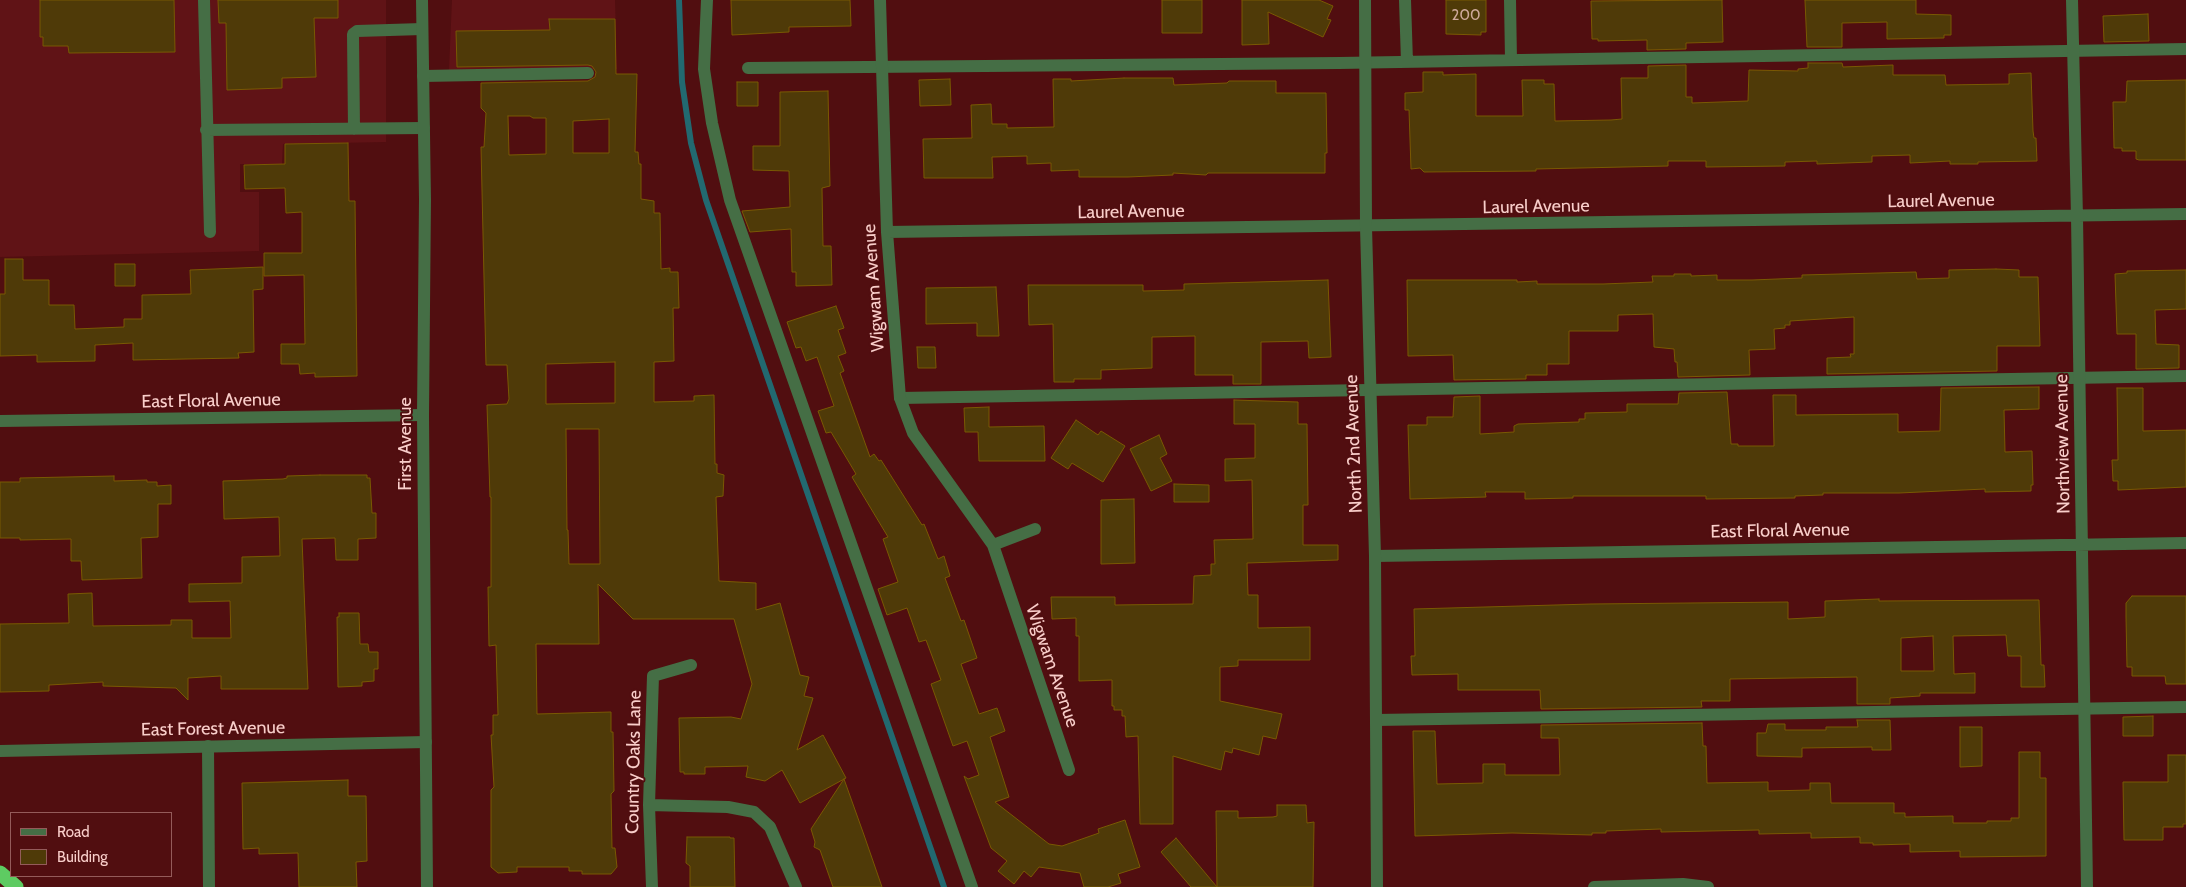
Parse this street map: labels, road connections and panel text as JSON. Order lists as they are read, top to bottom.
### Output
{
  "streets": {
    "street": [
      "Laurel Avenue",
      "Wigwam Avenue",
      "East Floral Avenue",
      "First Avenue",
      "North 2nd Avenue",
      "Northview Avenue",
      "East Forest Avenue",
      "Country Oaks Lane"
    ]
  },
  "crossings": [
    ["Laurel Avenue", "Wigwam Avenue"],
    ["Laurel Avenue", "North 2nd Avenue"],
    ["Laurel Avenue", "Northview Avenue"],
    ["East Floral Avenue", "First Avenue"],
    ["East Floral Avenue", "North 2nd Avenue"],
    ["East Floral Avenue", "Northview Avenue"],
    ["First Avenue", "East Forest Avenue"]
  ],
  "house_numbers": ["200"],
  "legend": ["Road", "Building"]
}
